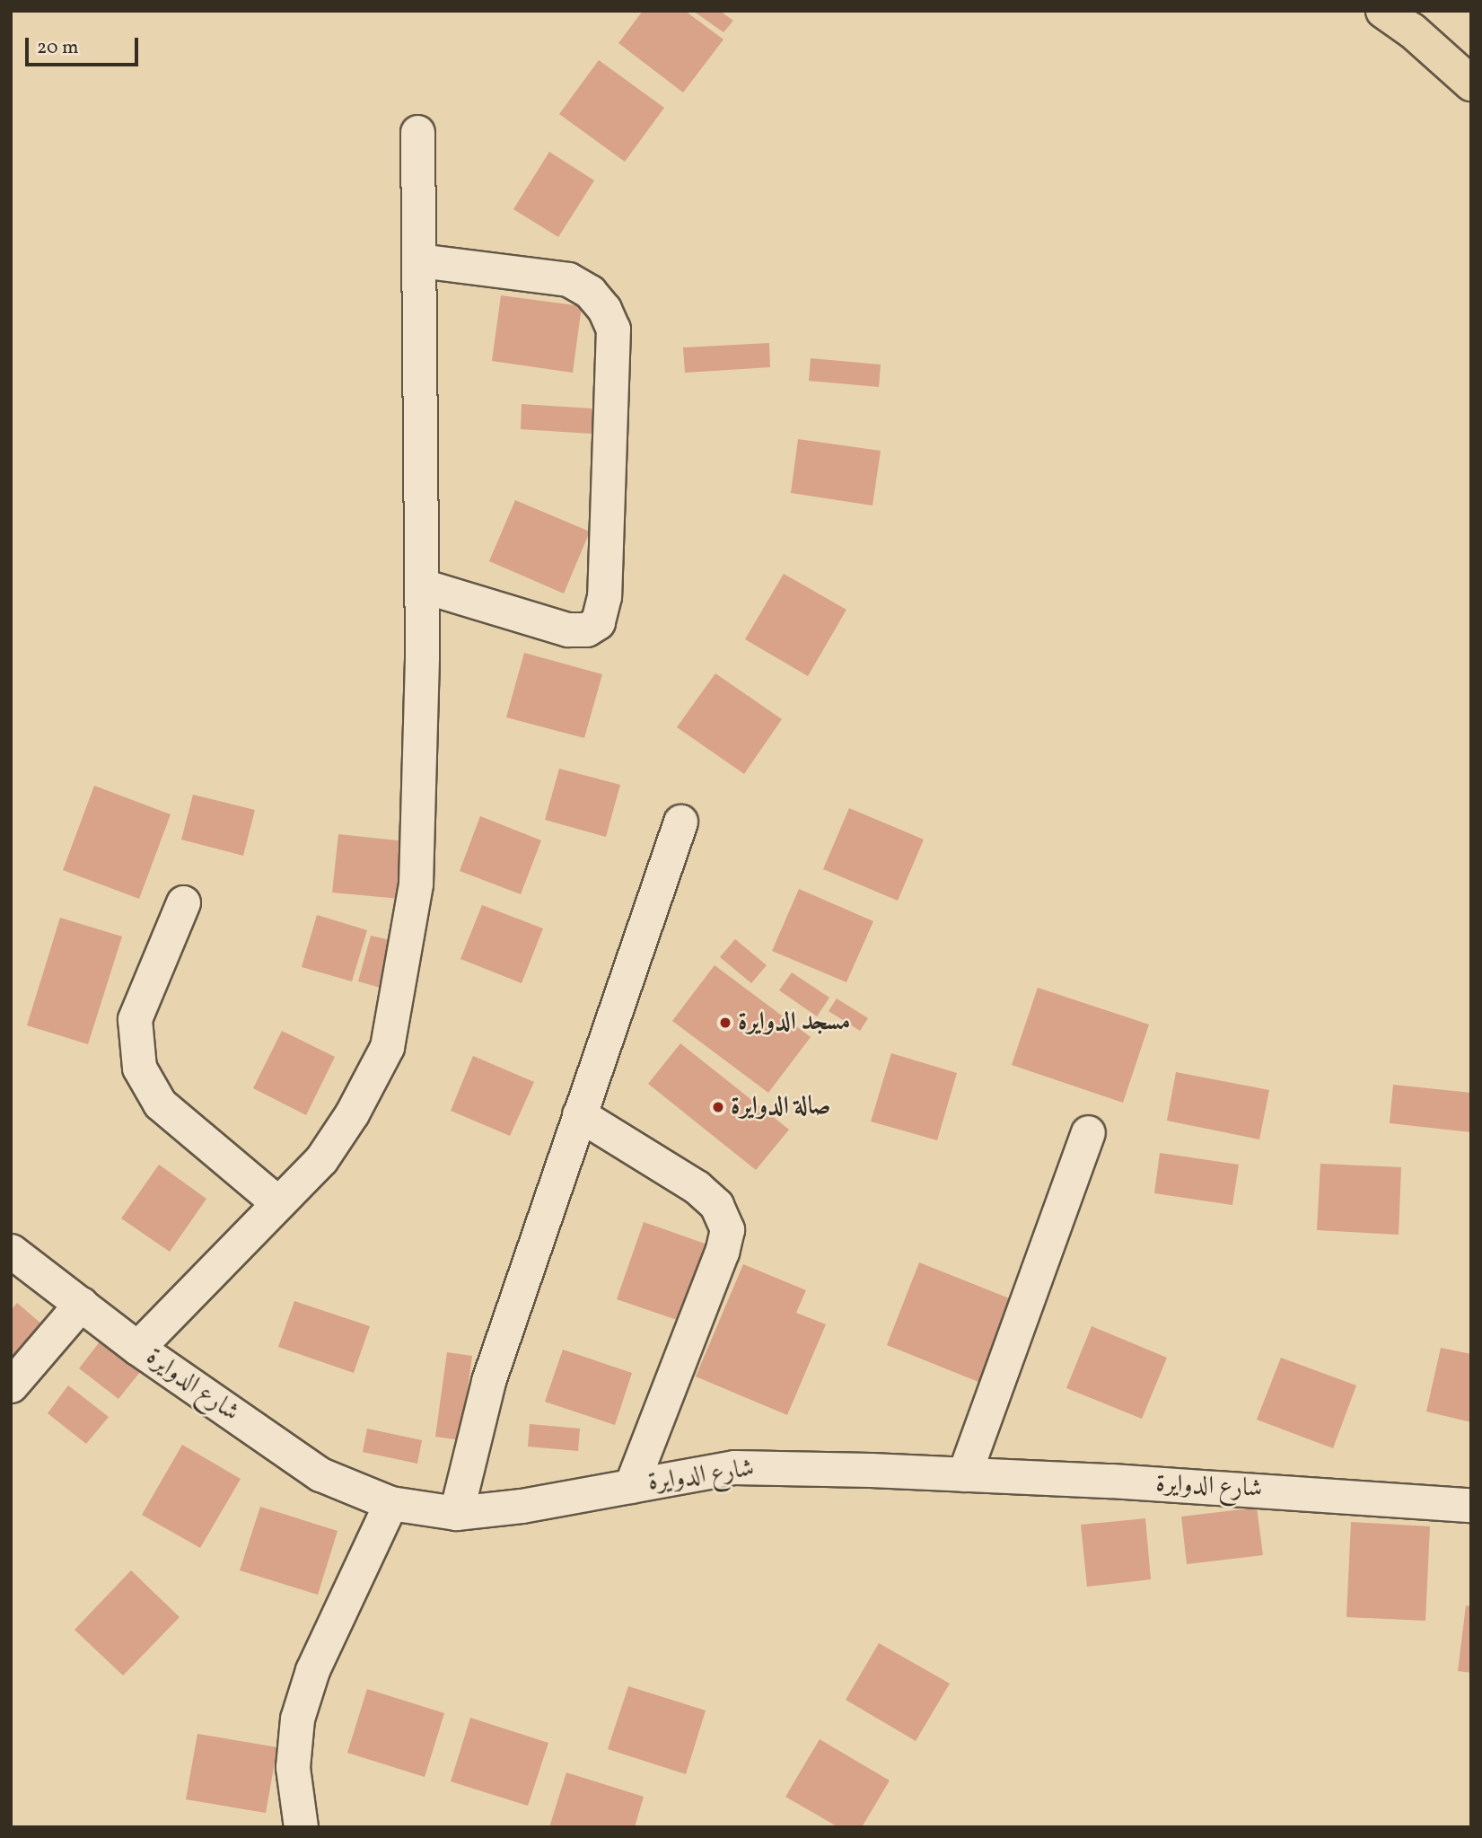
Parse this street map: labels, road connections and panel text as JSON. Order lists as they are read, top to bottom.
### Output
{
  "streets": {
    "street": ["شارع الدوايرة"]
  },
  "places": ["مسجد الدوايرة", "صالة الدوايرة"],
  "scale_bar": "20 m"
}
